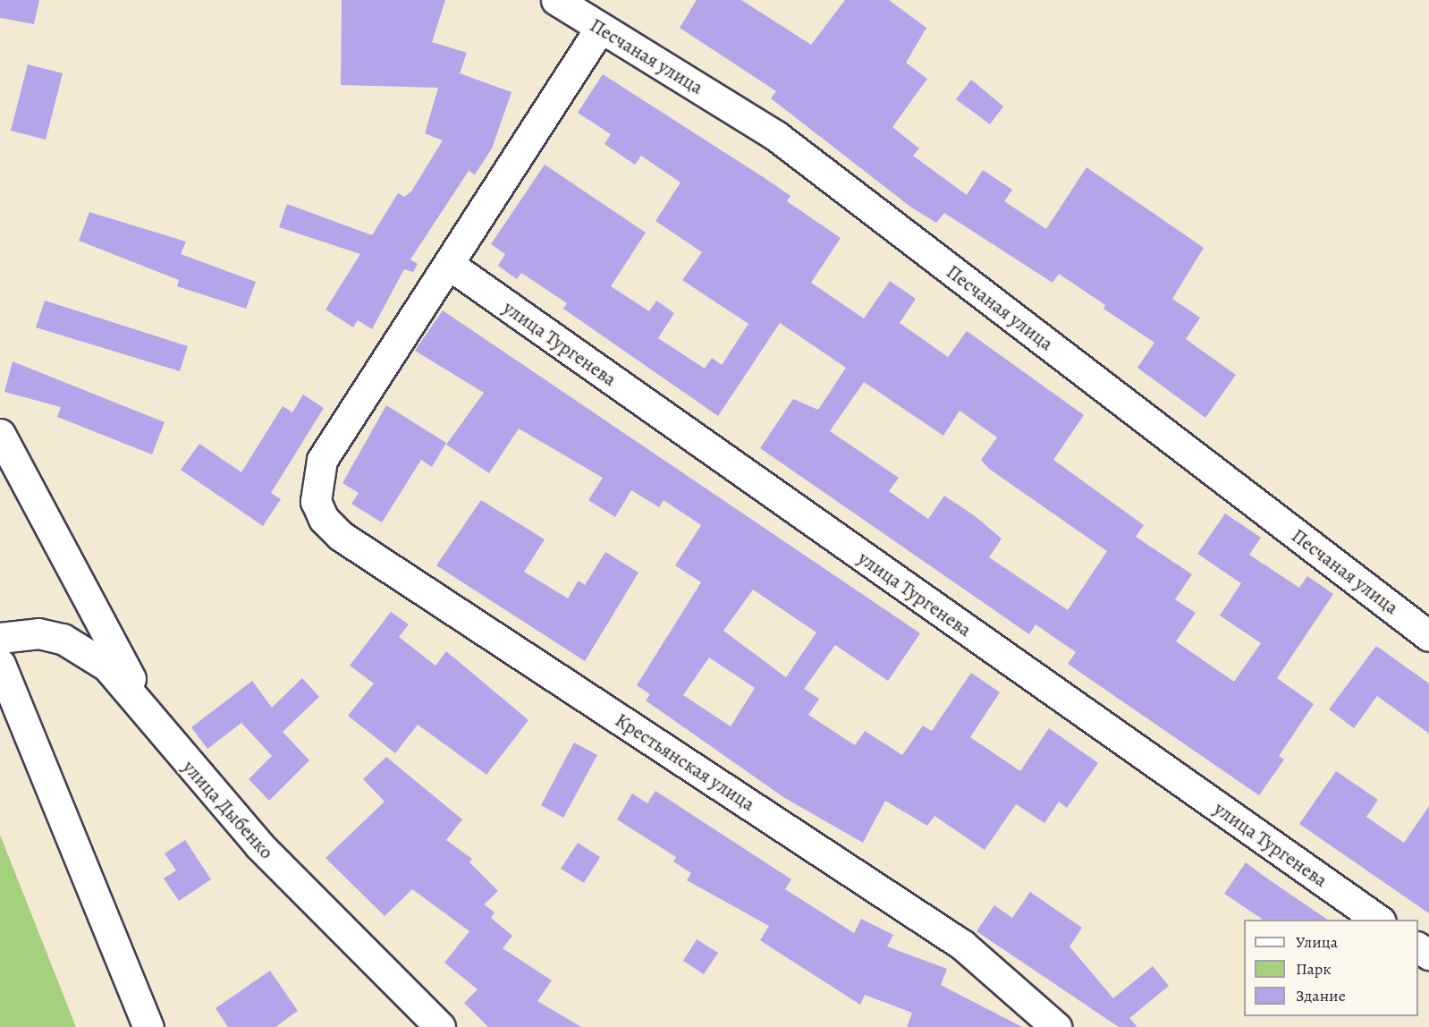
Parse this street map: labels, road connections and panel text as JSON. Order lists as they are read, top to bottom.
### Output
{
  "streets": {
    "street": [
      "Песчаная улица",
      "улица Тургенева",
      "Крестьянская улица",
      "улица Дыбенко"
    ]
  },
  "crossings": [
    ["улица Тургенева", "Крестьянская улица"]
  ],
  "legend": ["Улица", "Парк", "Здание"]
}
